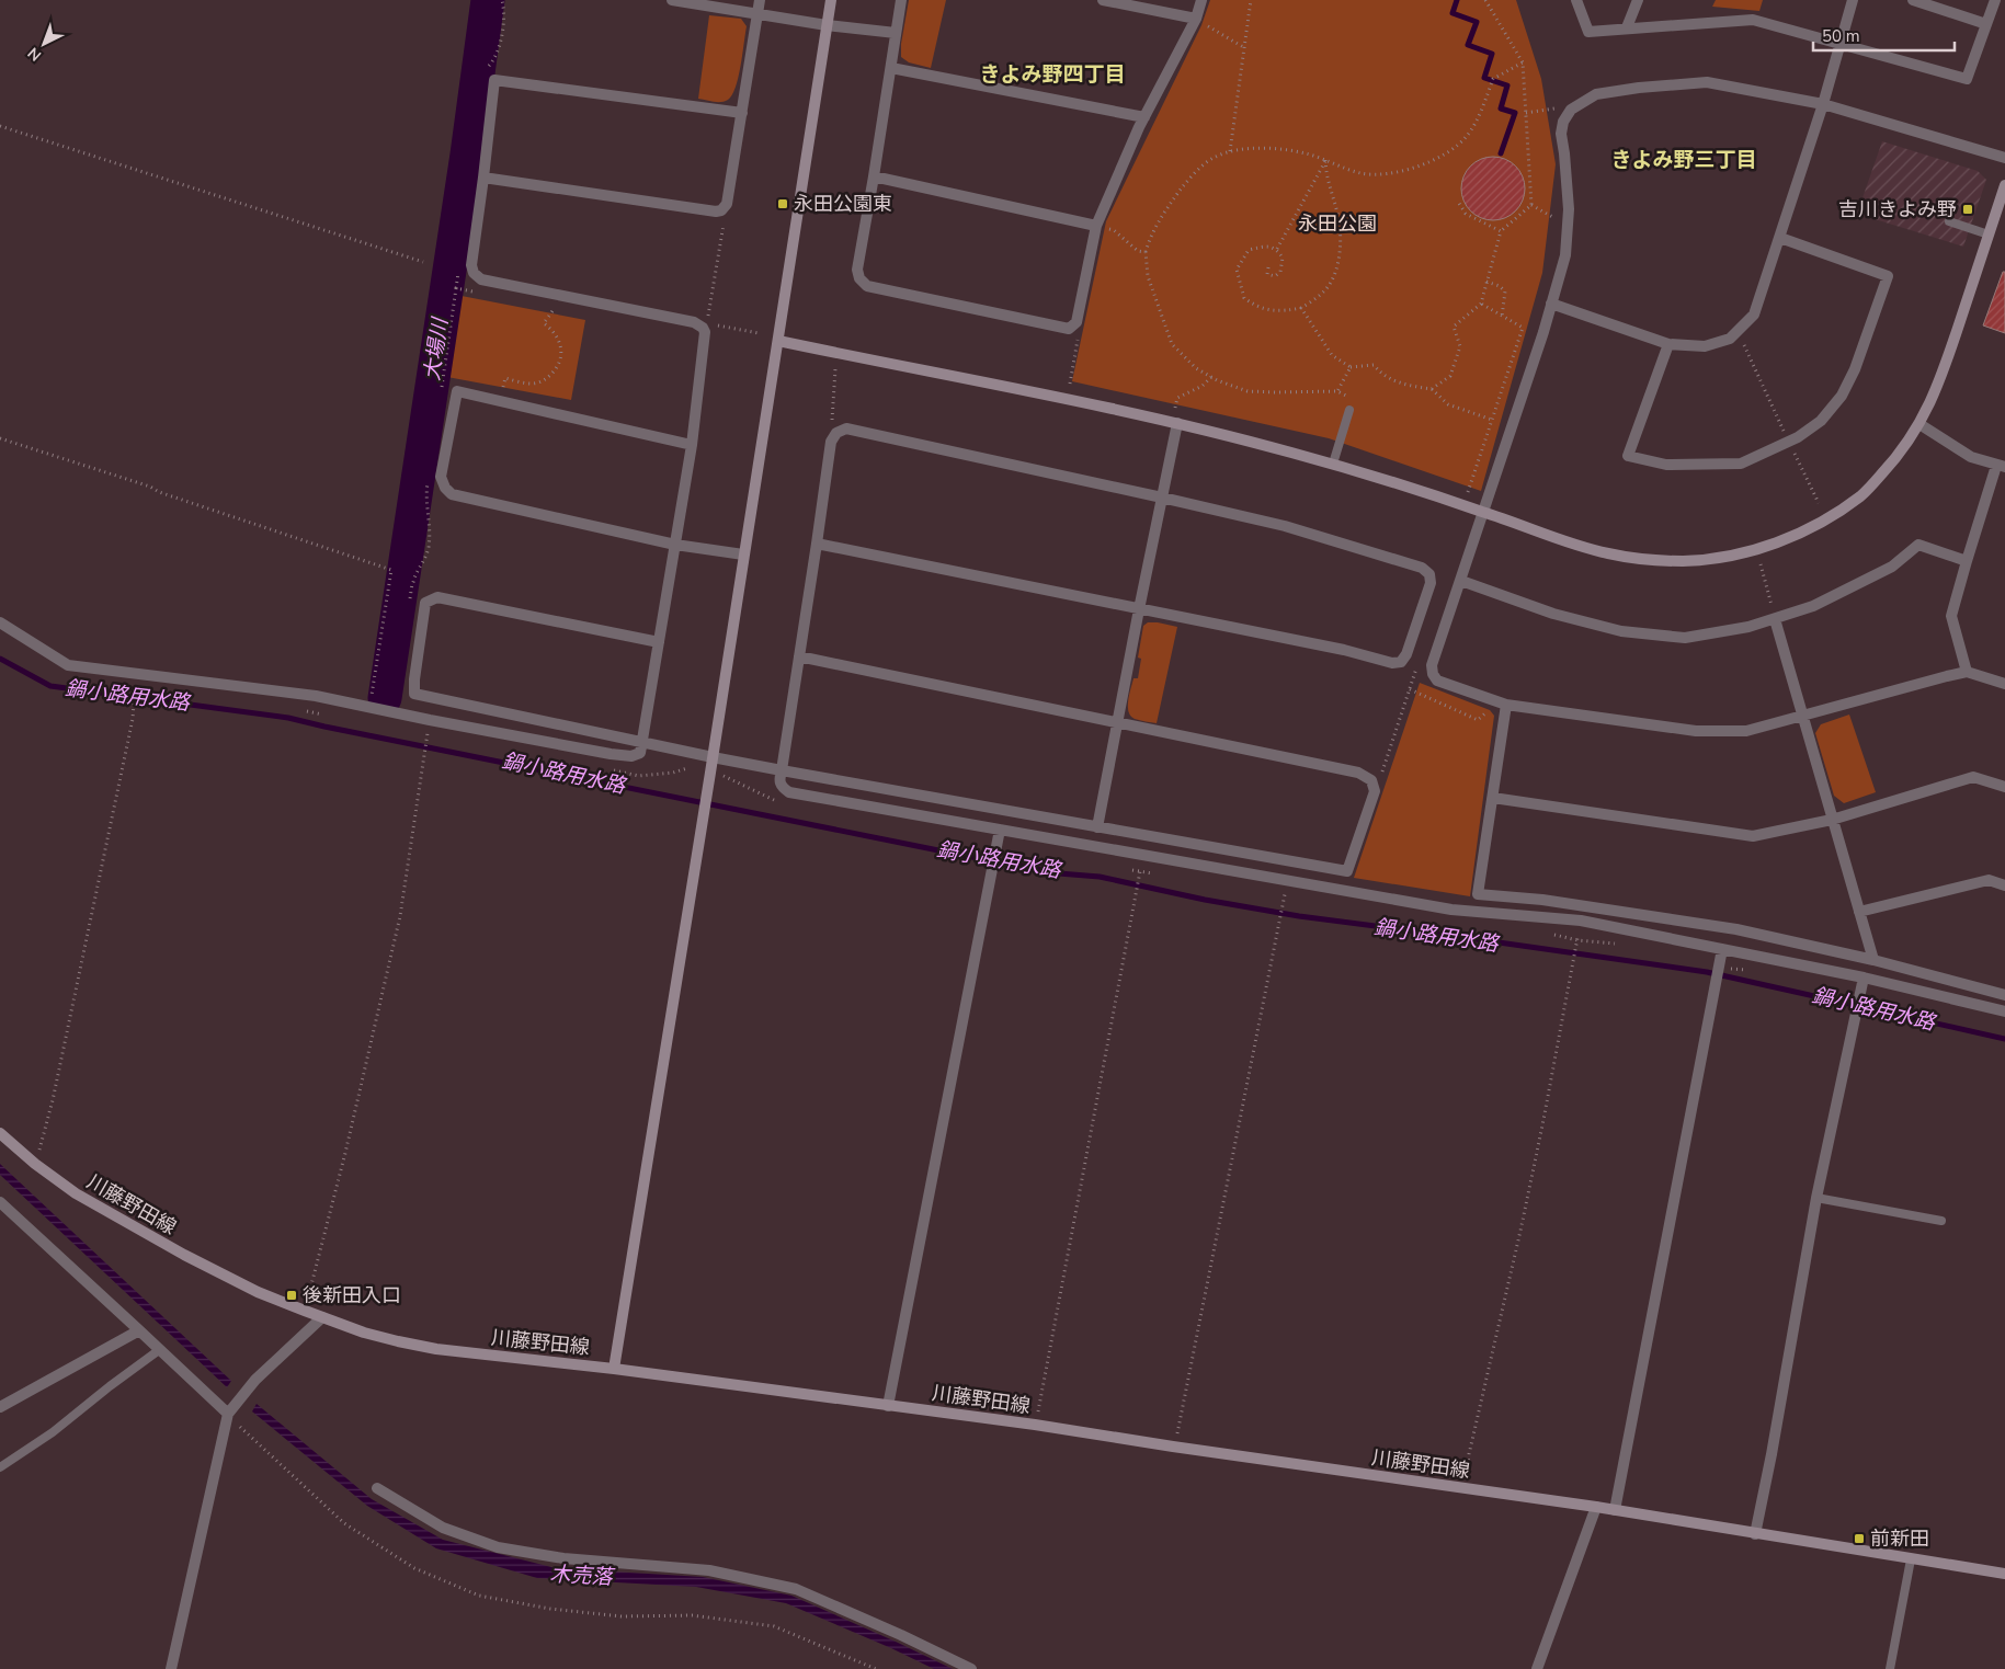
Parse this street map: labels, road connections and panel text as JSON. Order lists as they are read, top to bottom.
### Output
{
  "streets": {
    "street": ["川藤野田線"]
  },
  "districts": ["きよみ野四丁目", "きよみ野三丁目"],
  "water": ["大場川", "鍋小路用水路", "木売落"],
  "parks": ["永田公園"],
  "places": {
    "transit": [
      "永田公園東",
      "吉川きよみ野",
      "後新田入口",
      "前新田"
    ]
  },
  "scale_bar": "50 m",
  "north": "bottom left"
}
